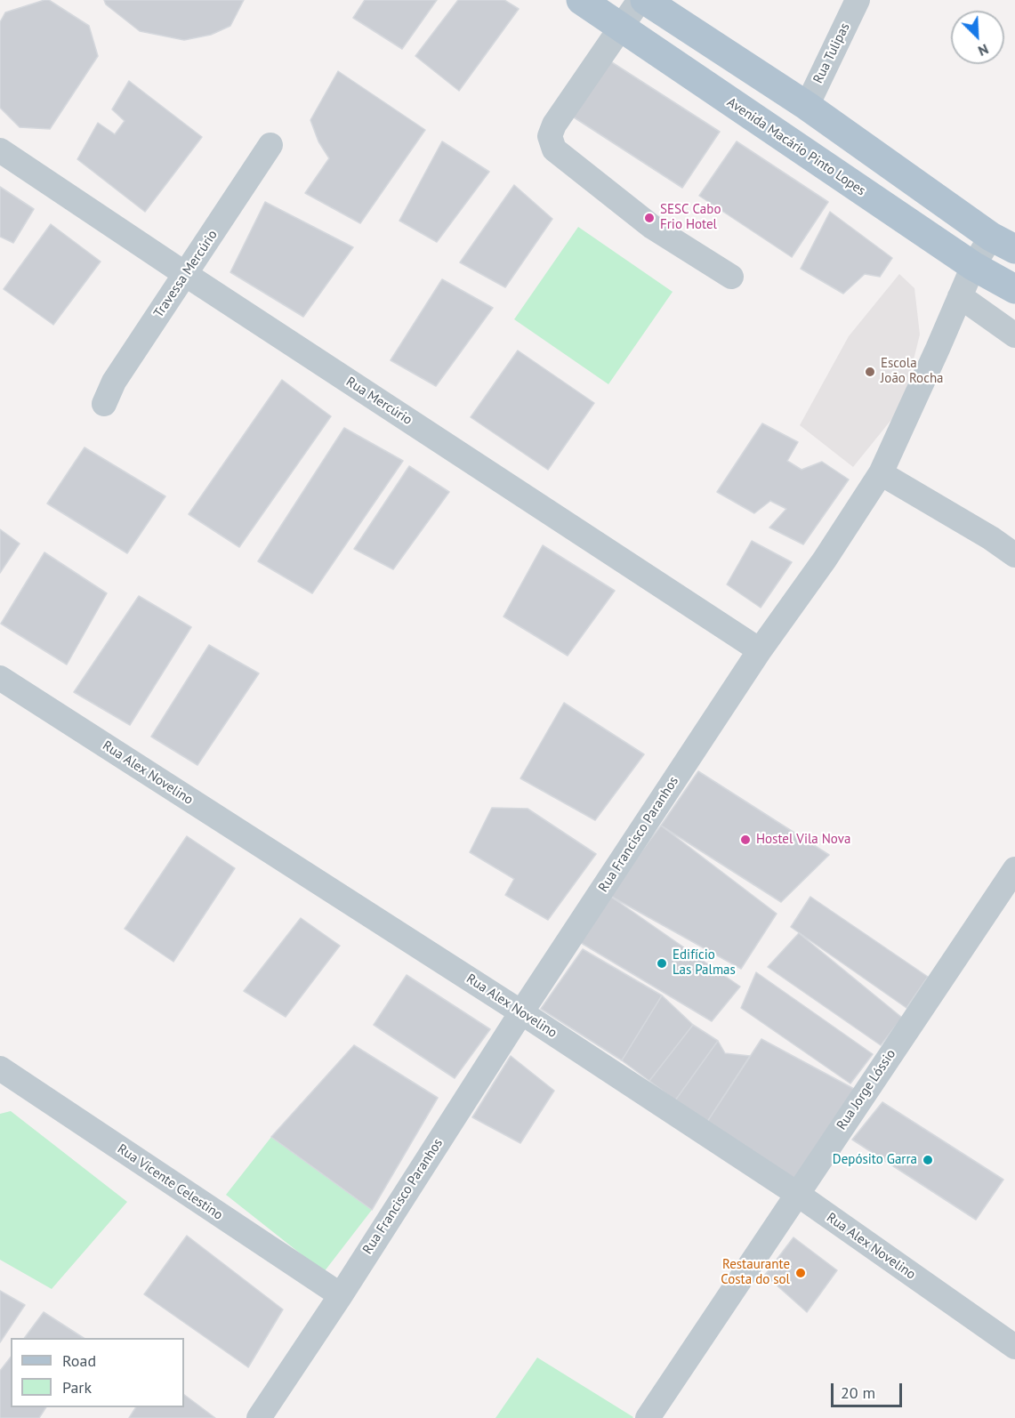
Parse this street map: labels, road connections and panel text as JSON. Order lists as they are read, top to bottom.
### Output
{
  "streets": {
    "main road": ["Avenida Macário Pinto Lopes"],
    "street": [
      "Rua Tulipas",
      "Travessa Mercúrio",
      "Rua Mercúrio",
      "Rua Alex Novelino",
      "Rua Francisco Paranhos",
      "Rua Jorge Lóssio",
      "Rua Vicente Celestino"
    ]
  },
  "crossings": [
    ["Avenida Macário Pinto Lopes", "Rua Francisco Paranhos"],
    ["Travessa Mercúrio", "Rua Mercúrio"],
    ["Rua Mercúrio", "Rua Francisco Paranhos"],
    ["Rua Alex Novelino", "Rua Francisco Paranhos"],
    ["Rua Alex Novelino", "Rua Jorge Lóssio"],
    ["Rua Francisco Paranhos", "Rua Vicente Celestino"]
  ],
  "places": [
    "SESC Cabo Frio Hotel",
    "Escola João Rocha",
    "Hostel Vila Nova",
    "Edifício Las Palmas",
    "Depósito Garra",
    "Restaurante Costa do sol"
  ],
  "legend": ["Road", "Park"],
  "scale_bar": "20 m",
  "north": "bottom right"
}
